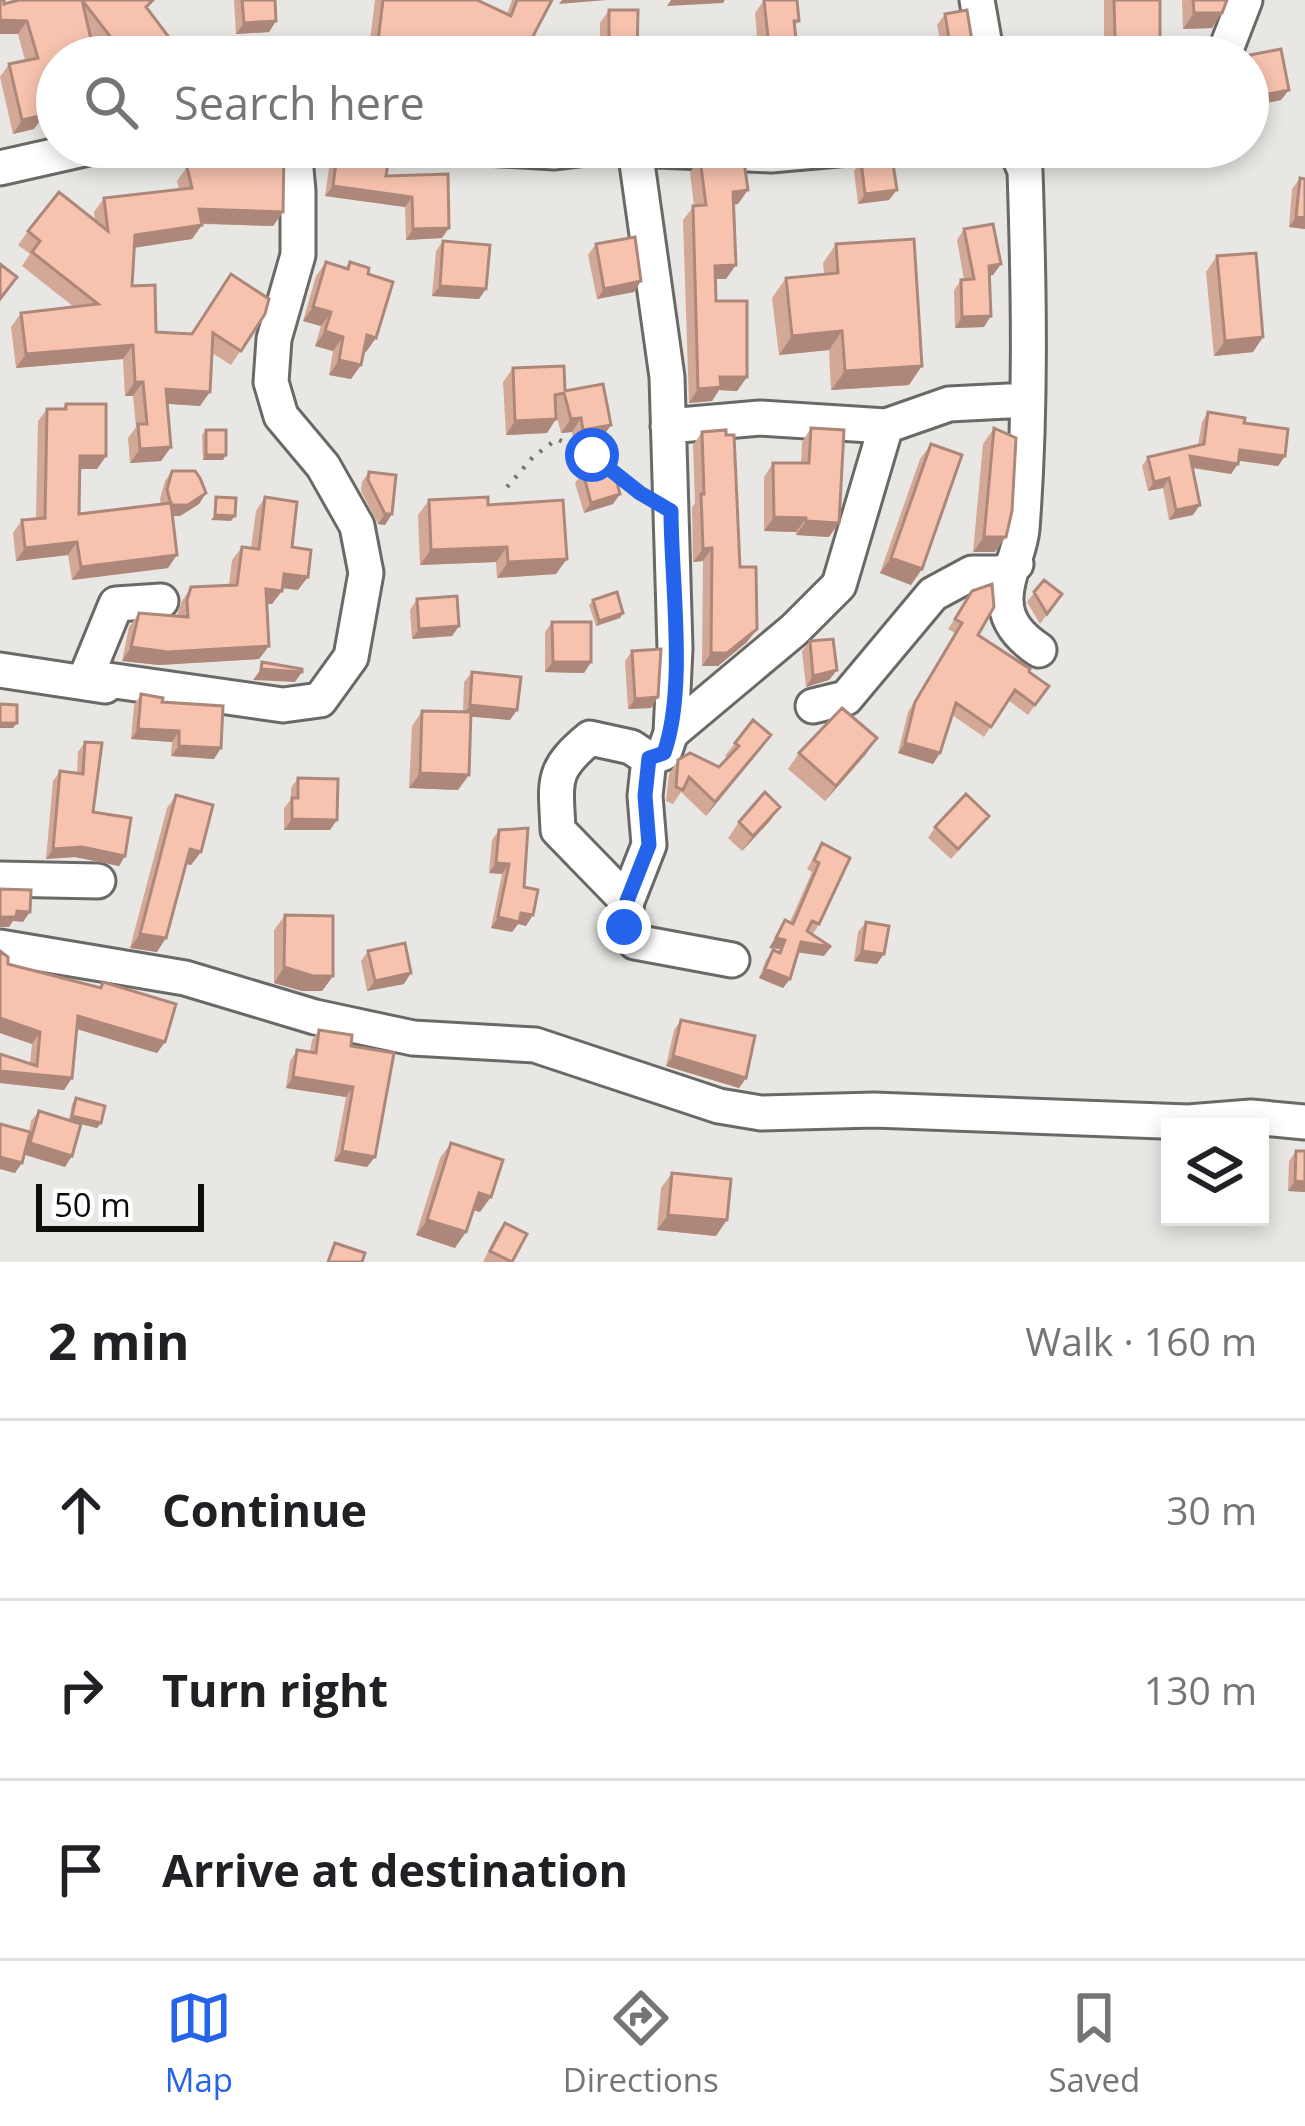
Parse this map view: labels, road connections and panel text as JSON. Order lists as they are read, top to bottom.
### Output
{
  "scale_bar": "50 m",
  "page": {
    "search": "Search here",
    "scale": "50 m",
    "heading": ["2 min", "Walk · 160 m"],
    "list": [
      ["Continue", "30 m"],
      ["Turn right", "130 m"],
      "Arrive at destination"
    ],
    "nav": ["Map", "Directions", "Saved"]
  }
}
